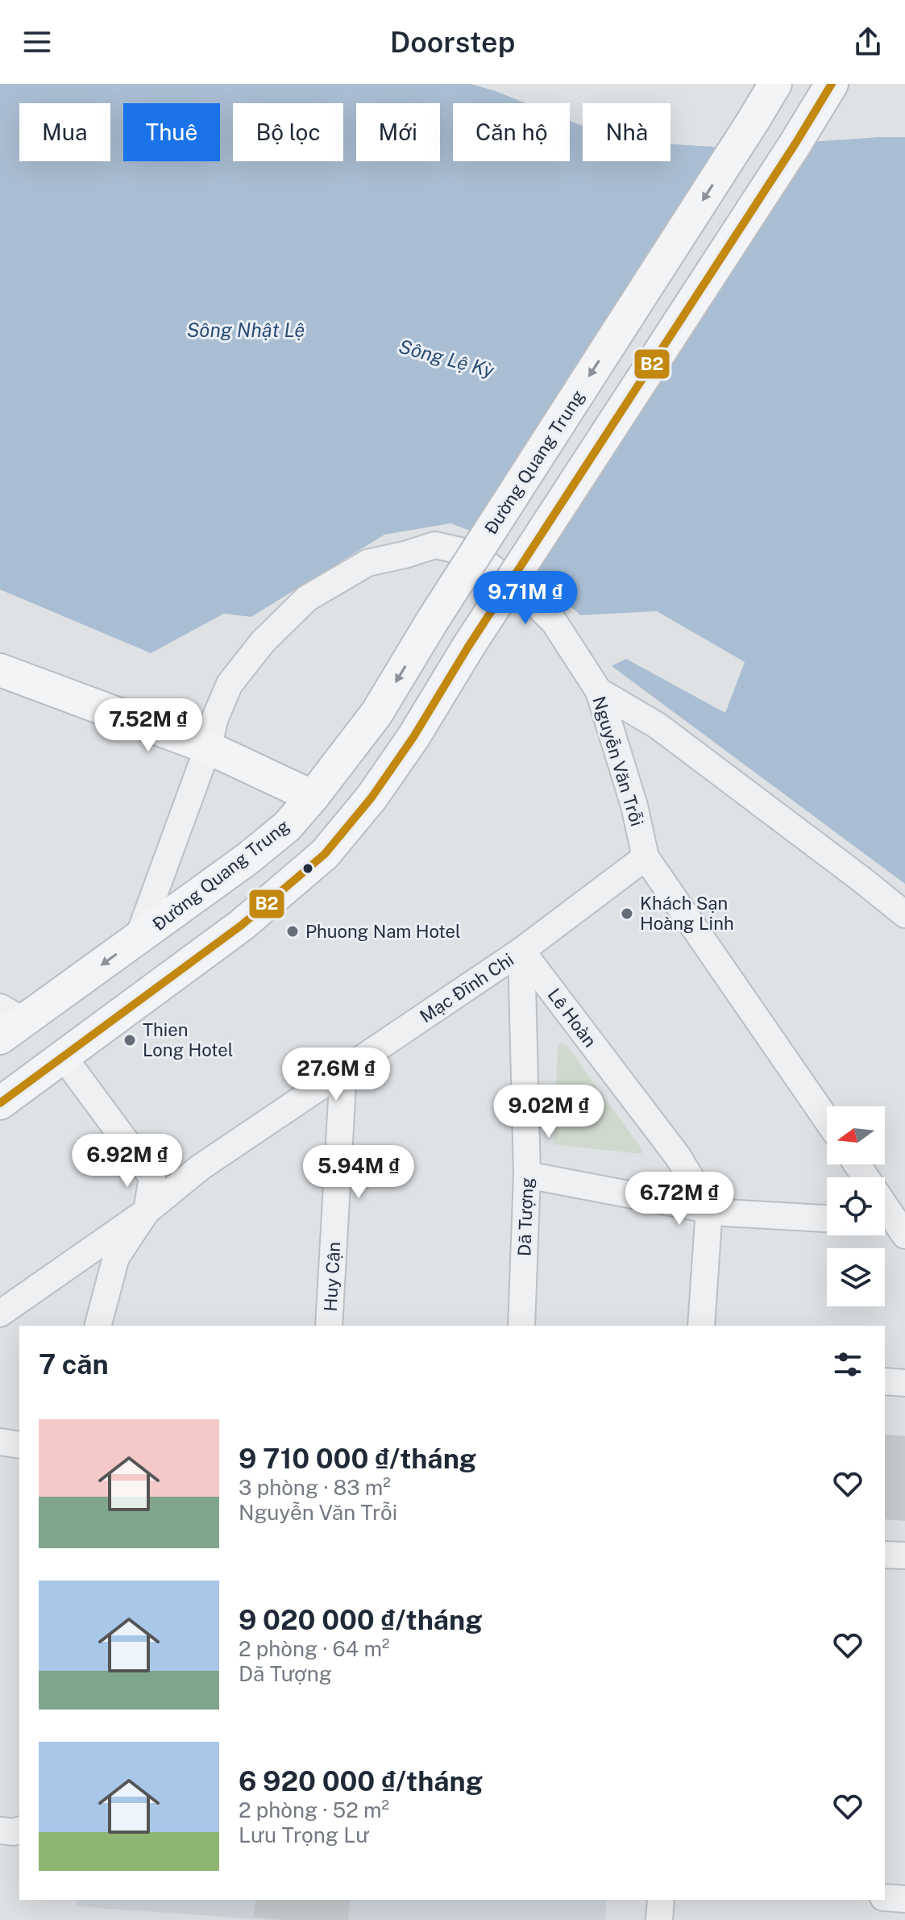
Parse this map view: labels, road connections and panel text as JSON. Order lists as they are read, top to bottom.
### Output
{
  "streets": {
    "main road": ["Đường Quang Trung"],
    "street": [
      "Nguyễn Văn Trỗi",
      "Mạc Đĩnh Chi",
      "Lê Hoàn",
      "Dã Tượng",
      "Huy Cận"
    ]
  },
  "crossings": [
    ["Đường Quang Trung", "Nguyễn Văn Trỗi"],
    ["Nguyễn Văn Trỗi", "Mạc Đĩnh Chi"],
    ["Mạc Đĩnh Chi", "Lê Hoàn"],
    ["Mạc Đĩnh Chi", "Dã Tượng"],
    ["Mạc Đĩnh Chi", "Huy Cận"],
    ["Lê Hoàn", "Dã Tượng"]
  ],
  "water": ["Sông Nhật Lệ", "Sông Lệ Kỳ"],
  "places": ["Khách Sạn Hoàng Linh", "Phuong Nam Hotel", "Thien Long Hotel"],
  "lines": ["transit line B2"],
  "north": "left",
  "page": {
    "header": "Doorstep",
    "chip": [
      "Mua",
      "Thuê",
      "Bộ lọc",
      "Mới",
      "Căn hộ",
      "Nhà"
    ],
    "price": [
      "9.71M ₫",
      "7.52M ₫",
      "27.6M ₫",
      "9.02M ₫",
      "6.92M ₫",
      "5.94M ₫",
      "6.72M ₫"
    ],
    "heading": "7 căn",
    "list": [
      {
        "name": "9 710 000 ₫/tháng",
        "note": "3 phòng · 83 m² · Nguyễn Văn Trỗi"
      },
      {
        "name": "9 020 000 ₫/tháng",
        "note": "2 phòng · 64 m² · Dã Tượng"
      },
      {
        "name": "6 920 000 ₫/tháng",
        "note": "2 phòng · 52 m² · Lưu Trọng Lư"
      }
    ]
  }
}
